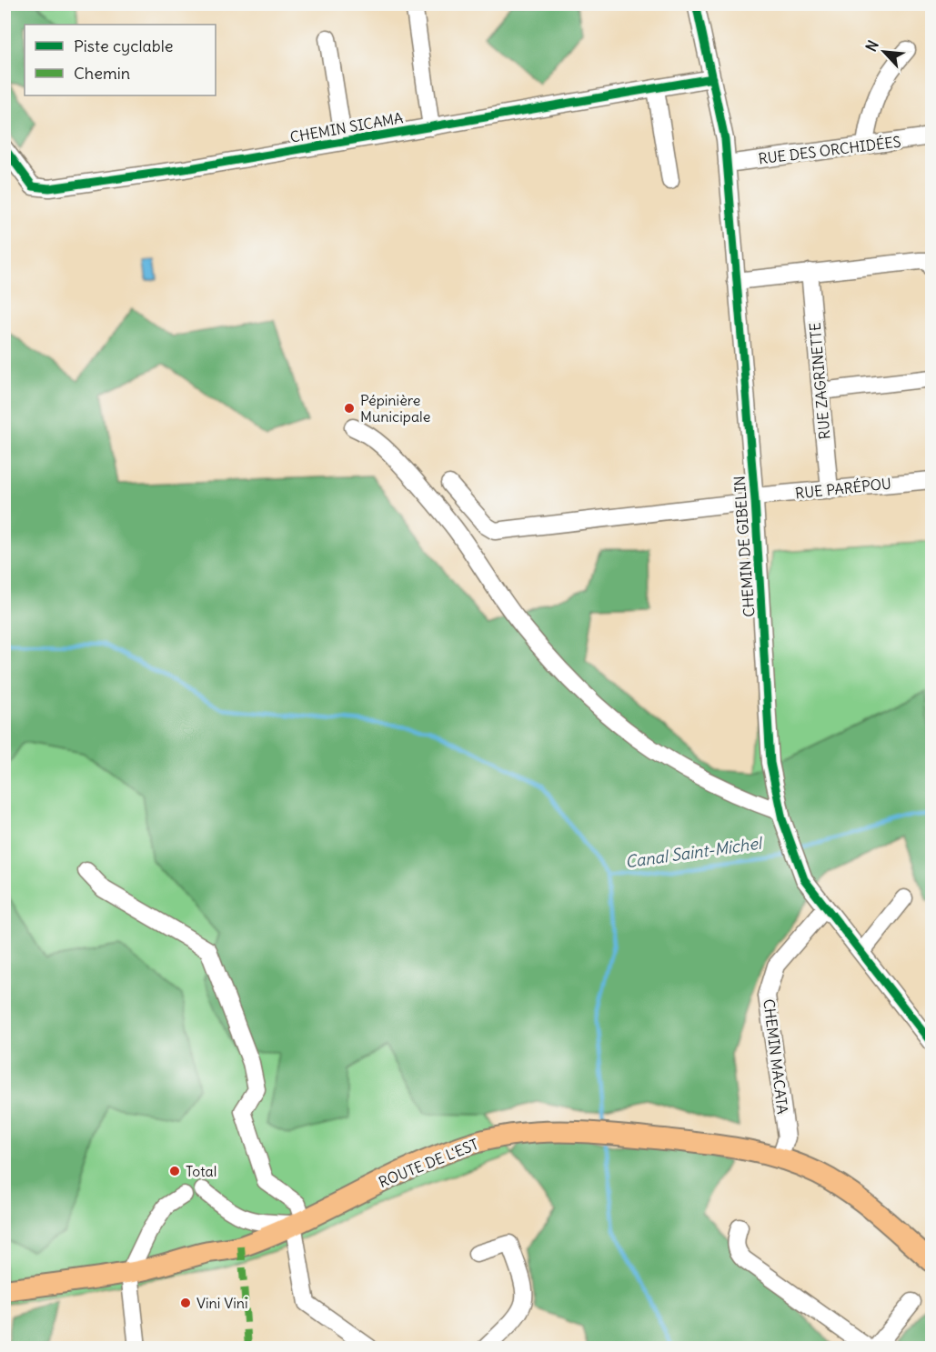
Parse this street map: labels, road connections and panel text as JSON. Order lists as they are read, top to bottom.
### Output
{
  "streets": {
    "main road": ["ROUTE DE L'EST"],
    "street": [
      "CHEMIN SICAMA",
      "RUE DES ORCHIDÉES",
      "RUE ZAGRINETTE",
      "RUE PARÉPOU",
      "CHEMIN DE GIBELIN",
      "CHEMIN MACATA"
    ]
  },
  "crossings": [
    ["CHEMIN SICAMA", "CHEMIN DE GIBELIN"],
    ["RUE DES ORCHIDÉES", "CHEMIN DE GIBELIN"],
    ["RUE ZAGRINETTE", "RUE PARÉPOU"],
    ["RUE PARÉPOU", "CHEMIN DE GIBELIN"],
    ["CHEMIN DE GIBELIN", "CHEMIN MACATA"],
    ["CHEMIN MACATA", "ROUTE DE L'EST"]
  ],
  "water": ["Canal Saint-Michel"],
  "places": ["Pépinière Municipale", "Total", "Vini Vini"],
  "legend": ["Piste cyclable", "Chemin"],
  "north": "top left"
}
